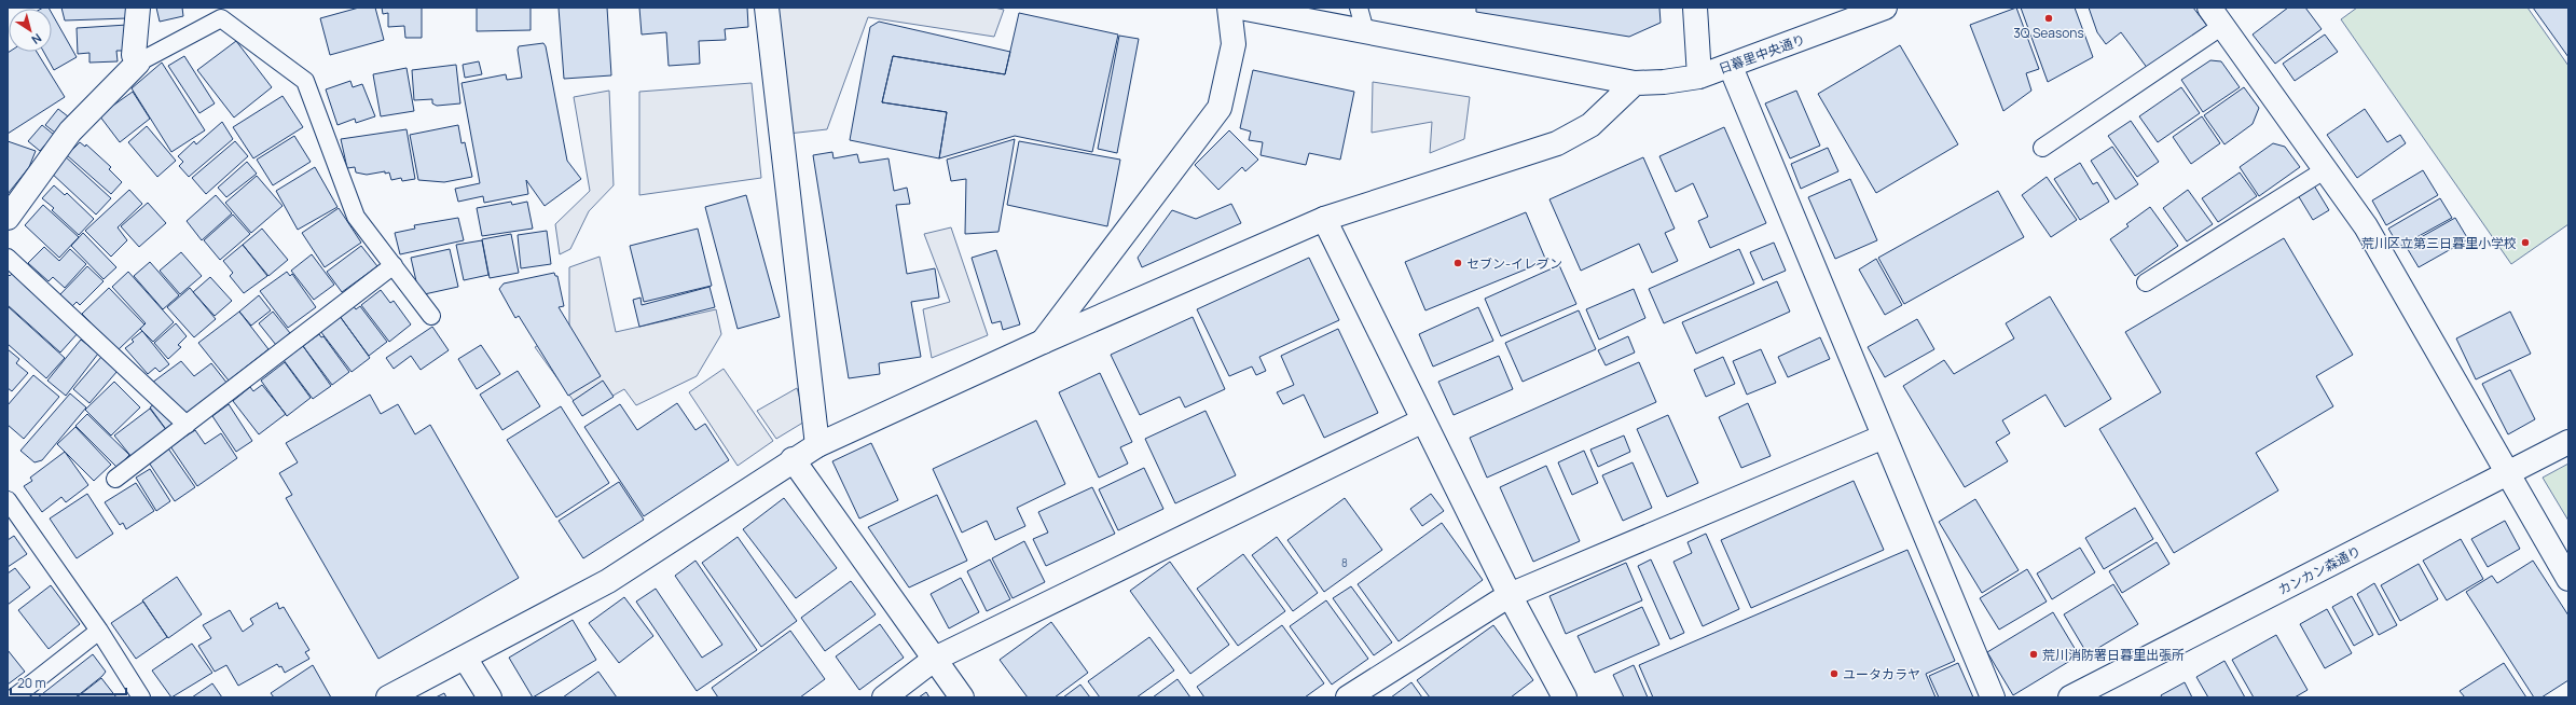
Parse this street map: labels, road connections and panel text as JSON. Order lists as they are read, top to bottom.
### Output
{
  "streets": {
    "street": ["日暮里中央通り", "カンカン森通り"]
  },
  "places": [
    "3Q Seasons",
    "荒川区立第三日暮里小学校",
    "セブン-イレブン",
    "荒川消防署日暮里出張所",
    "ユータカラヤ"
  ],
  "house_numbers": ["8"],
  "scale_bar": "20 m",
  "north": "bottom right"
}
